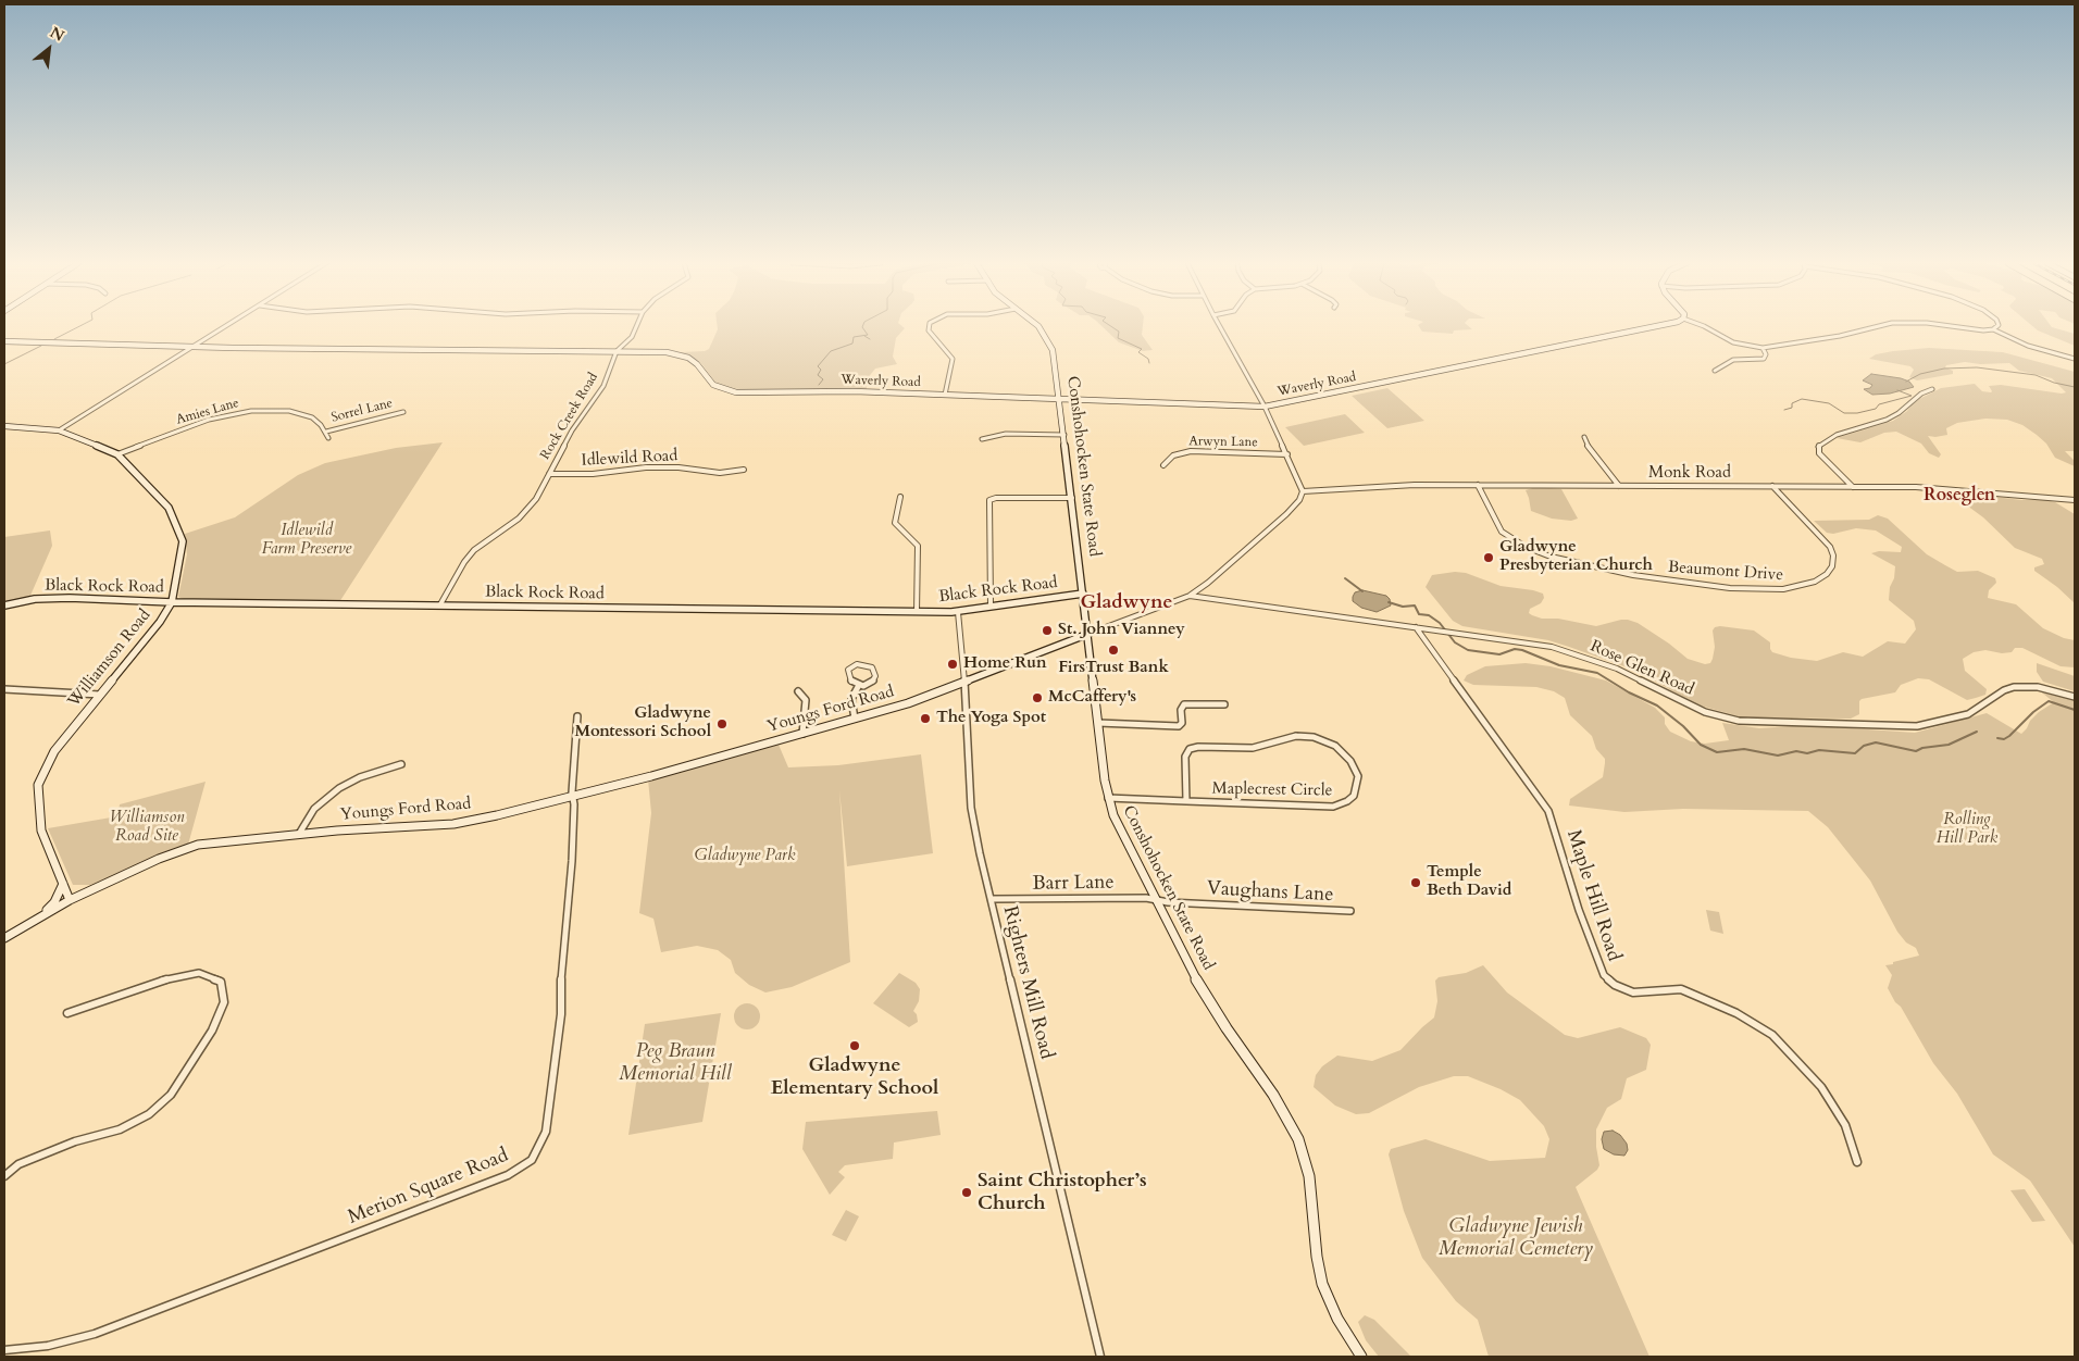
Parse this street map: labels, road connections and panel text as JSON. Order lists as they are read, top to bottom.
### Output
{
  "streets": {
    "street": [
      "Waverly Road",
      "Sorrel Lane",
      "Amies Lane",
      "Rock Creek Road",
      "Arwyn Lane",
      "Idlewild Road",
      "Conshohocken State Road",
      "Monk Road",
      "Beaumont Drive",
      "Black Rock Road",
      "Williamson Road",
      "Rose Glen Road",
      "Youngs Ford Road",
      "Maplecrest Circle",
      "Barr Lane",
      "Vaughans Lane",
      "Maple Hill Road",
      "Righters Mill Road",
      "Merion Square Road"
    ]
  },
  "crossings": [
    ["Waverly Road", "Rock Creek Road"],
    ["Waverly Road", "Conshohocken State Road"],
    ["Sorrel Lane", "Amies Lane"],
    ["Amies Lane", "Williamson Road"],
    ["Rock Creek Road", "Idlewild Road"],
    ["Rock Creek Road", "Black Rock Road"],
    ["Conshohocken State Road", "Black Rock Road"],
    ["Conshohocken State Road", "Youngs Ford Road"],
    ["Conshohocken State Road", "Maplecrest Circle"],
    ["Conshohocken State Road", "Barr Lane"],
    ["Conshohocken State Road", "Vaughans Lane"],
    ["Monk Road", "Beaumont Drive"],
    ["Monk Road", "Youngs Ford Road"],
    ["Black Rock Road", "Williamson Road"],
    ["Black Rock Road", "Righters Mill Road"],
    ["Williamson Road", "Youngs Ford Road"],
    ["Rose Glen Road", "Youngs Ford Road"],
    ["Rose Glen Road", "Maple Hill Road"],
    ["Youngs Ford Road", "Righters Mill Road"],
    ["Youngs Ford Road", "Merion Square Road"],
    ["Barr Lane", "Vaughans Lane"],
    ["Barr Lane", "Righters Mill Road"]
  ],
  "districts": ["Roseglen", "Gladwyne"],
  "parks": [
    "Idlewild Farm Preserve",
    "Williamson Road Site",
    "Rolling Hill Park",
    "Gladwyne Park",
    "Peg Braun Memorial Hill",
    "Gladwyne Jewish Memorial Cemetery"
  ],
  "places": [
    "Gladwyne Presbyterian Church",
    "St. John Vianney",
    "FirsTrust Bank",
    "Home Run",
    "McCaffery's",
    "The Yoga Spot",
    "Gladwyne Montessori School",
    "Temple Beth David",
    "Gladwyne Elementary School",
    "Saint Christopher’s Church"
  ],
  "north": "top right"
}
